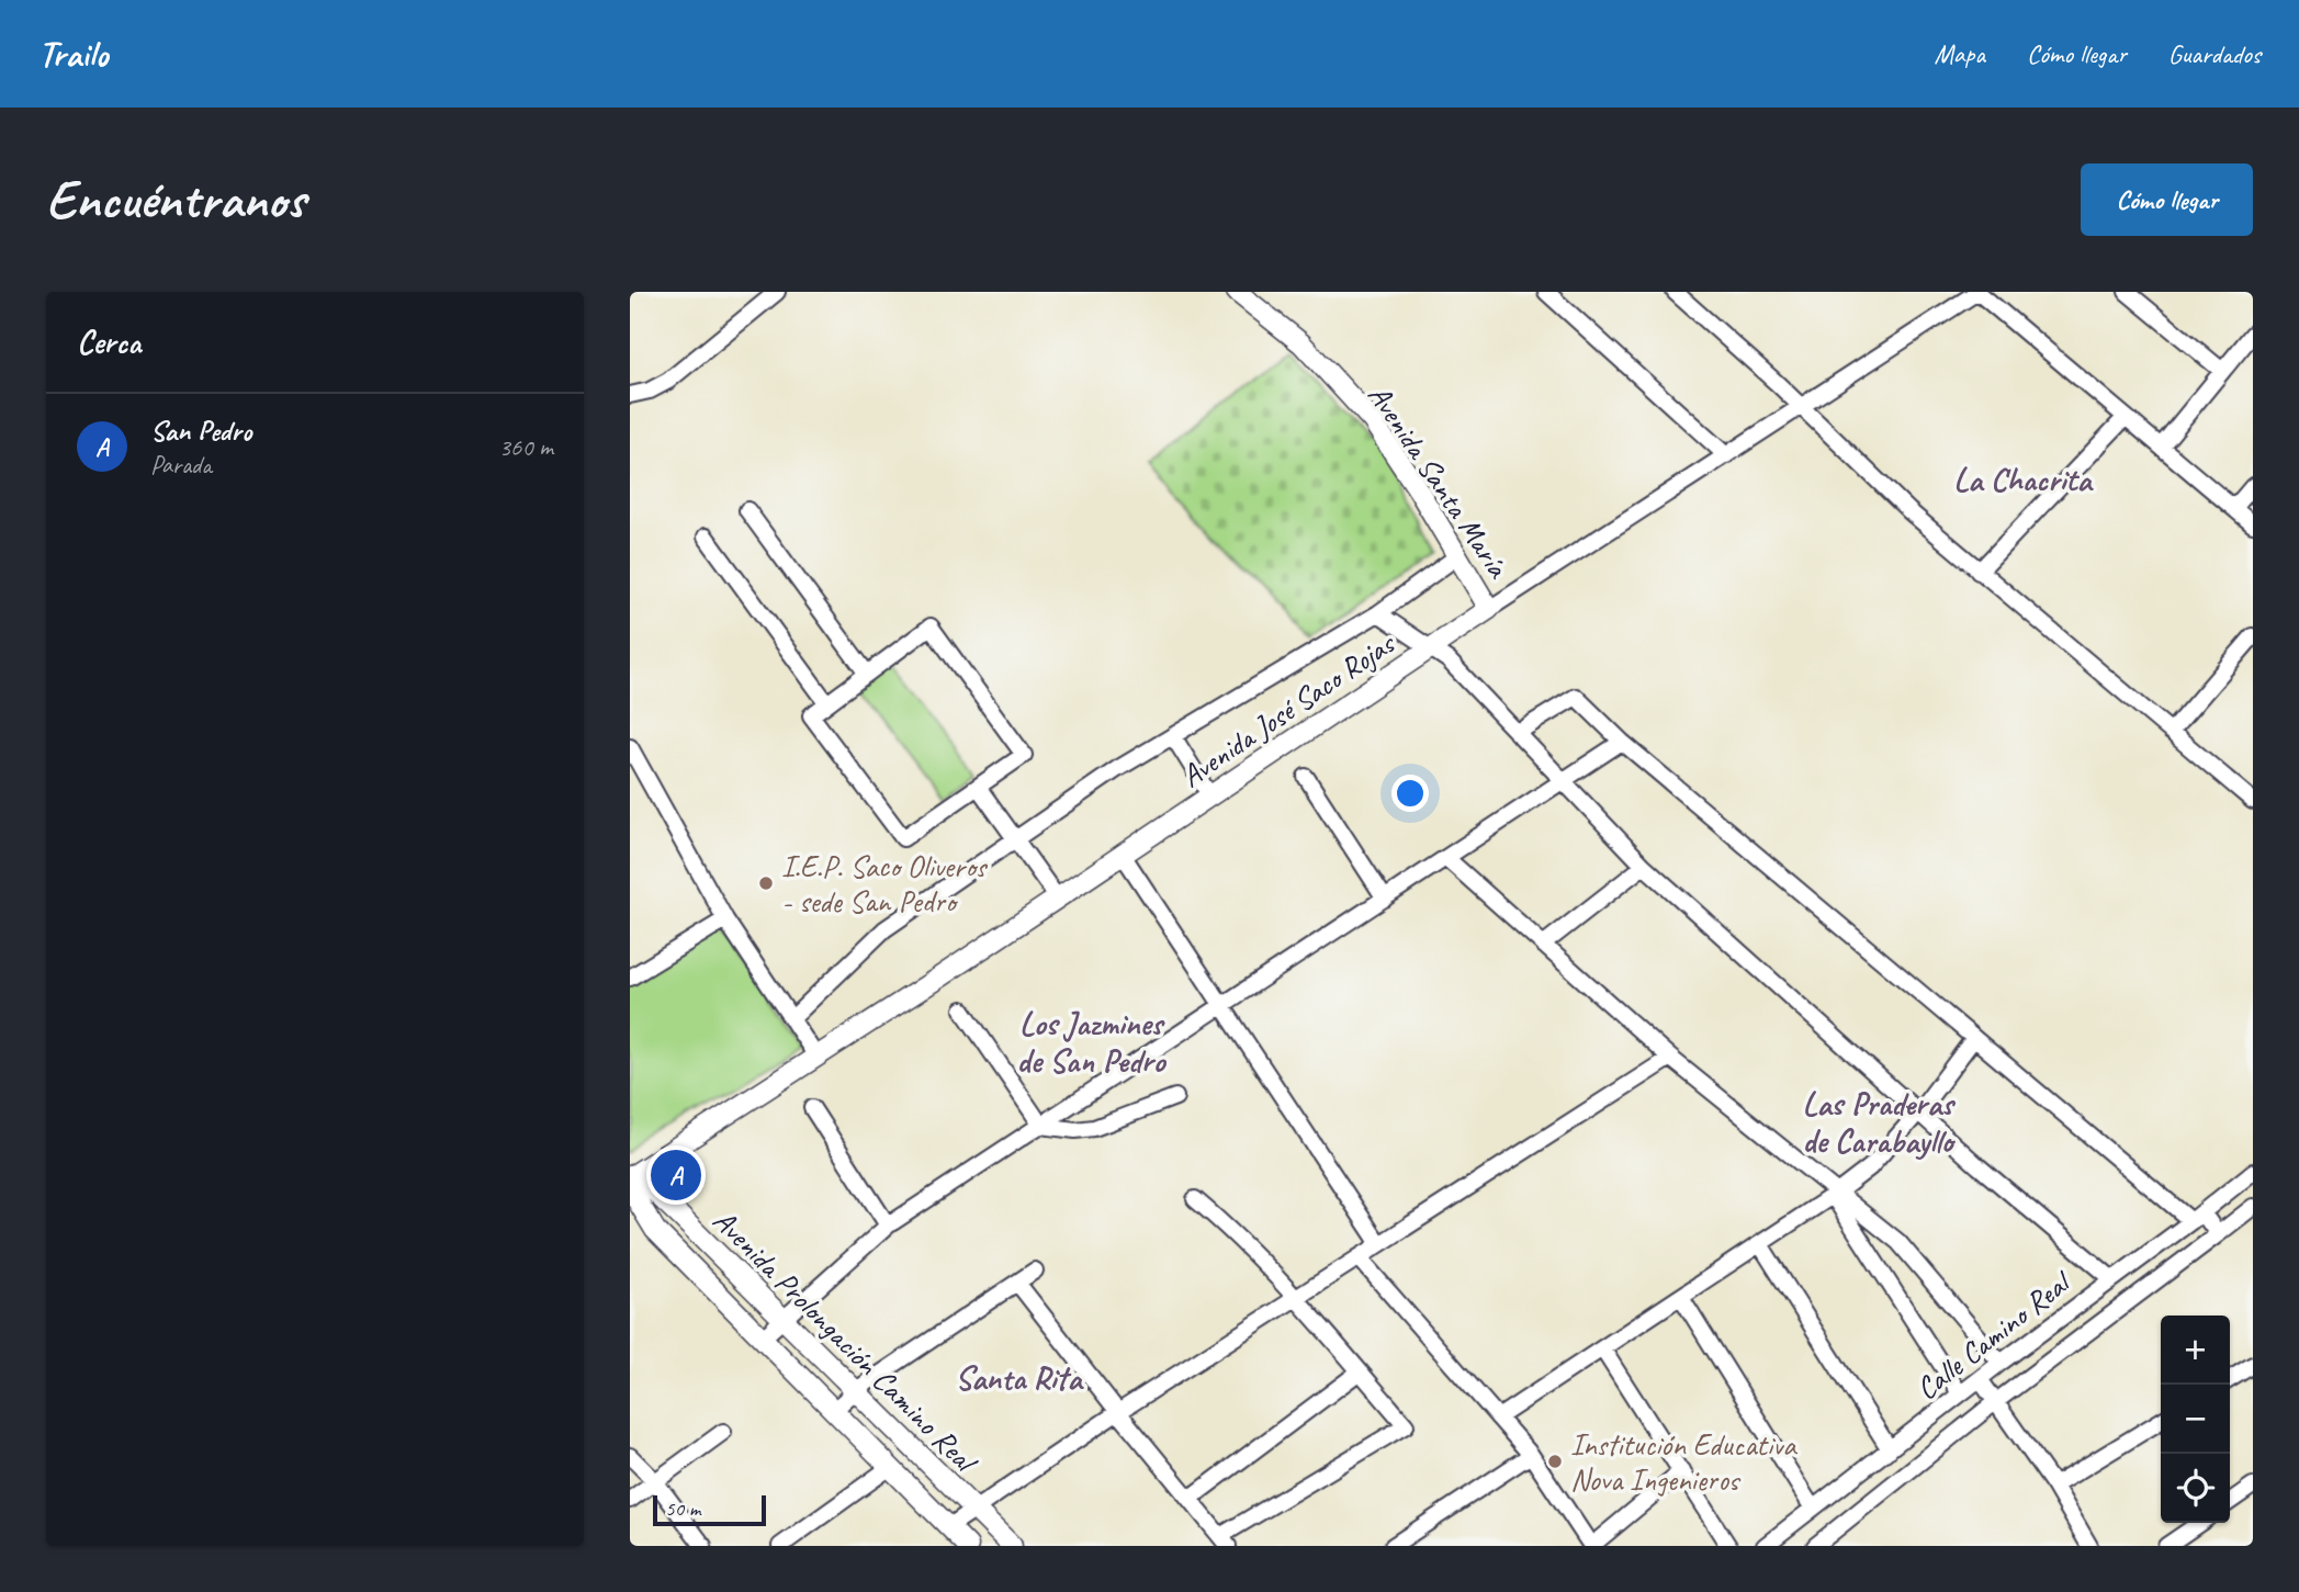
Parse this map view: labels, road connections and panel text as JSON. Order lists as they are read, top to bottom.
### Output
{
  "streets": {
    "main road": ["Avenida Santa María", "Avenida José Saco Rojas", "Avenida Prolongación Camino Real"],
    "street": ["Calle Camino Real"]
  },
  "crossings": [
    ["Avenida Santa María", "Avenida José Saco Rojas"],
    ["Avenida José Saco Rojas", "Avenida Prolongación Camino Real"]
  ],
  "districts": [
    "La Chacrita",
    "Los Jazmines de San Pedro",
    "Las Praderas de Carabayllo",
    "Santa Rita"
  ],
  "places": ["I.E.P. Saco Oliveros - sede San Pedro", "Institución Educativa Nova Ingenieros"],
  "scale_bar": "50 m",
  "page": {
    "header": "Trailo",
    "nav": ["Mapa", "Cómo llegar", "Guardados"],
    "buttons": "Cómo llegar",
    "title": "Encuéntranos",
    "heading": "Cerca",
    "list": [
      {
        "mark": "A",
        "name": "San Pedro",
        "note": "Parada",
        "value": "360 m"
      }
    ],
    "pins": "A",
    "map_buttons": ["+", "−"],
    "scale": "50 m"
  }
}
